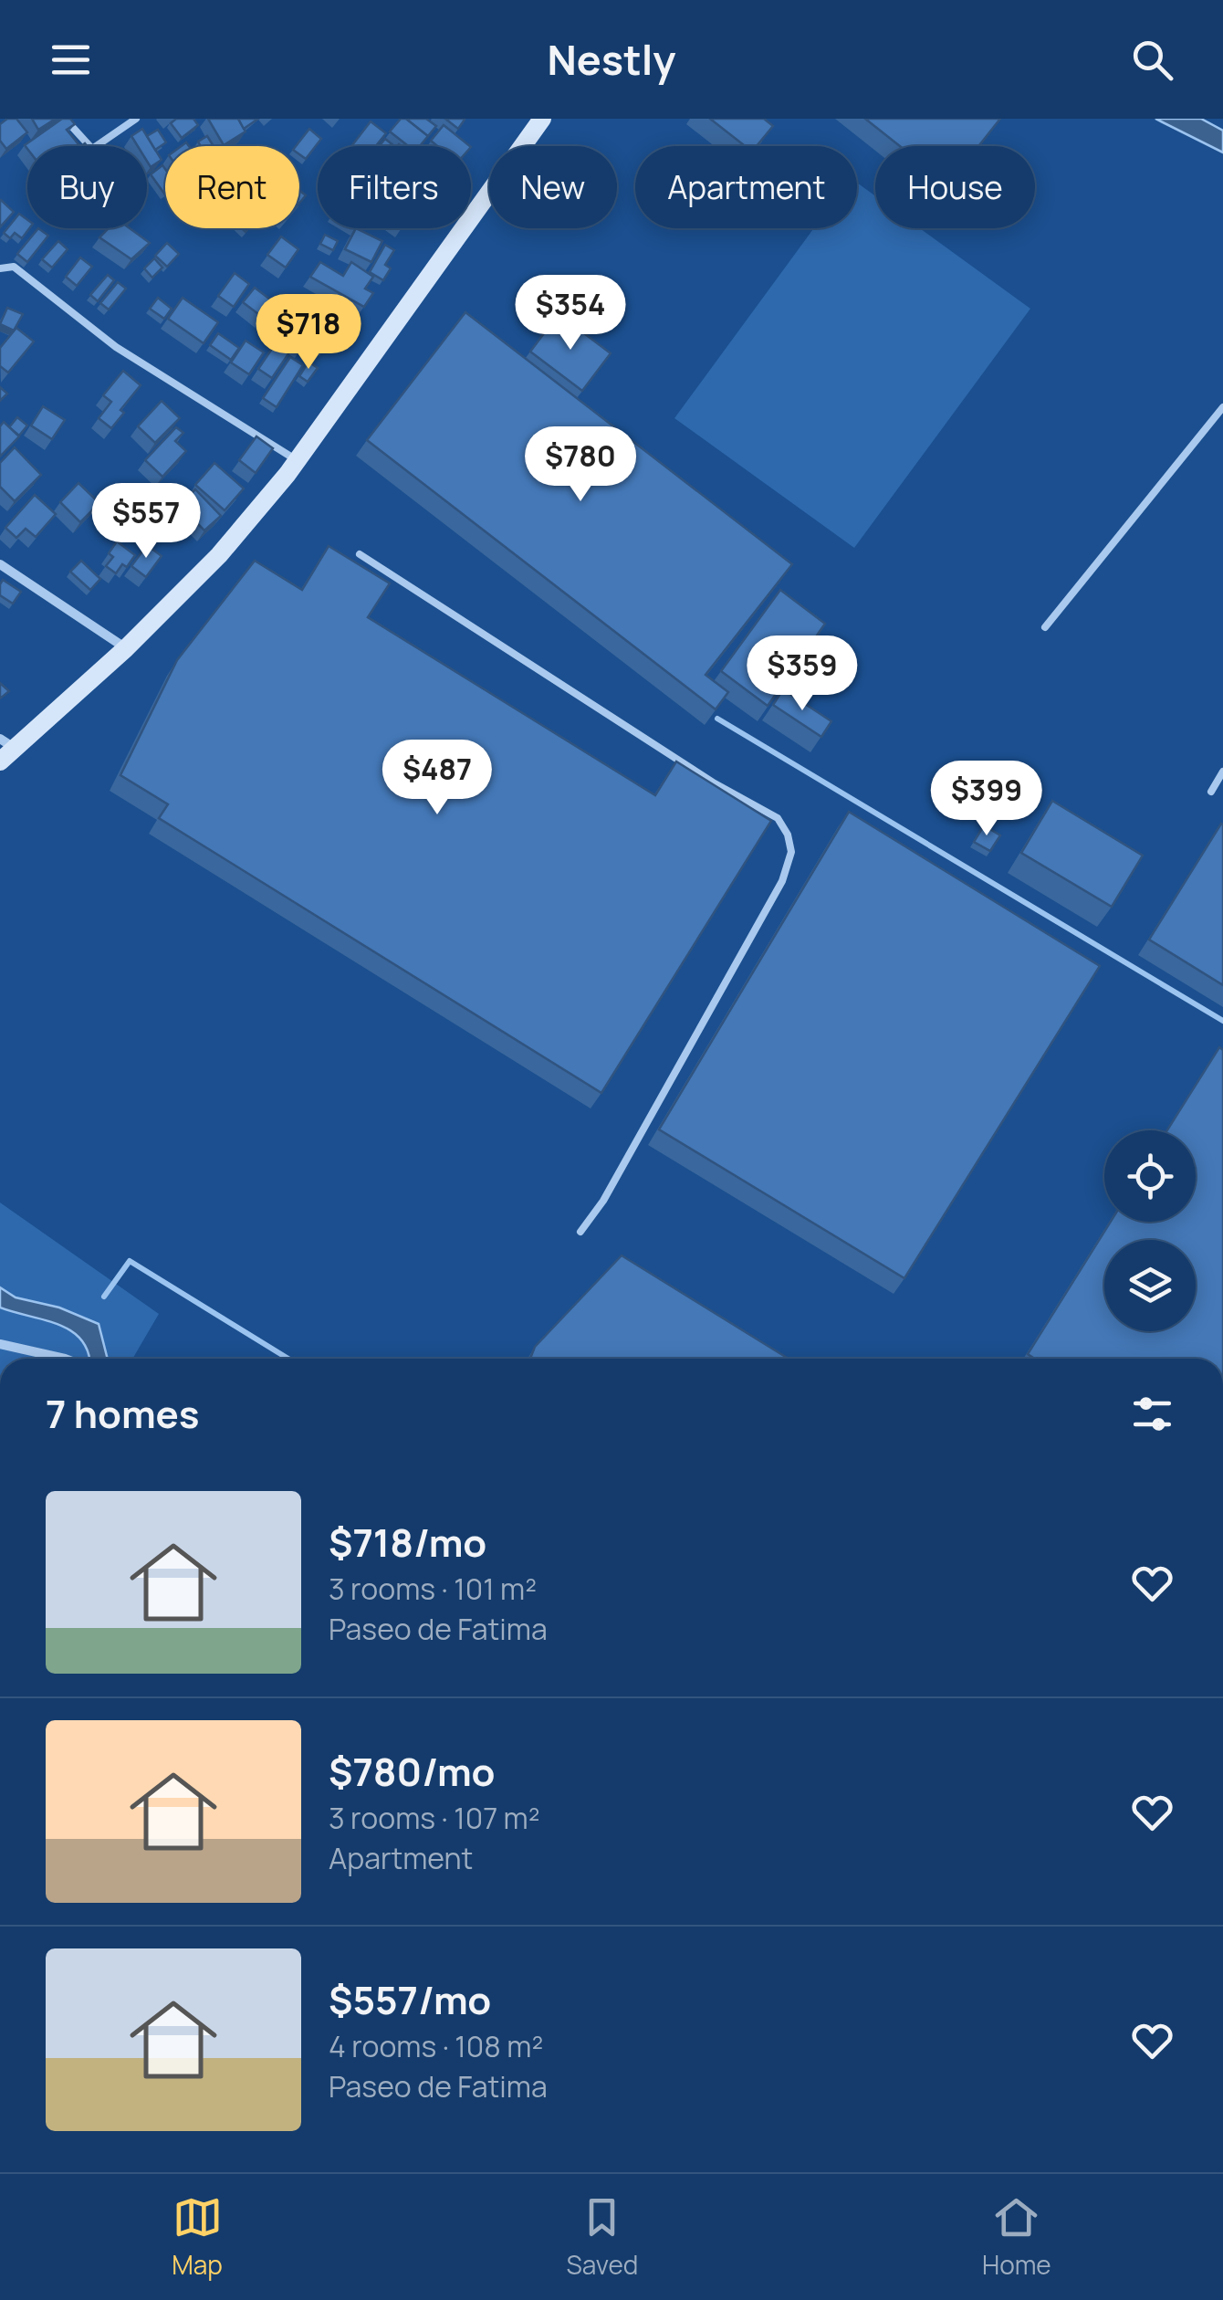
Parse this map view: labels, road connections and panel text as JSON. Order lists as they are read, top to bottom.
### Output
{
  "page": {
    "header": "Nestly",
    "chip": [
      "Buy",
      "Rent",
      "Filters",
      "New",
      "Apartment",
      "House"
    ],
    "price": [
      "$354",
      "$718",
      "$780",
      "$557",
      "$359",
      "$487",
      "$399"
    ],
    "heading": "7 homes",
    "list": [
      {
        "name": "$718/mo",
        "note": "3 rooms · 101 m² · Paseo de Fatima"
      },
      {
        "name": "$780/mo",
        "note": "3 rooms · 107 m² · Apartment"
      },
      {
        "name": "$557/mo",
        "note": "4 rooms · 108 m² · Paseo de Fatima"
      }
    ],
    "tabs": ["Map", "Saved", "Home"]
  }
}
